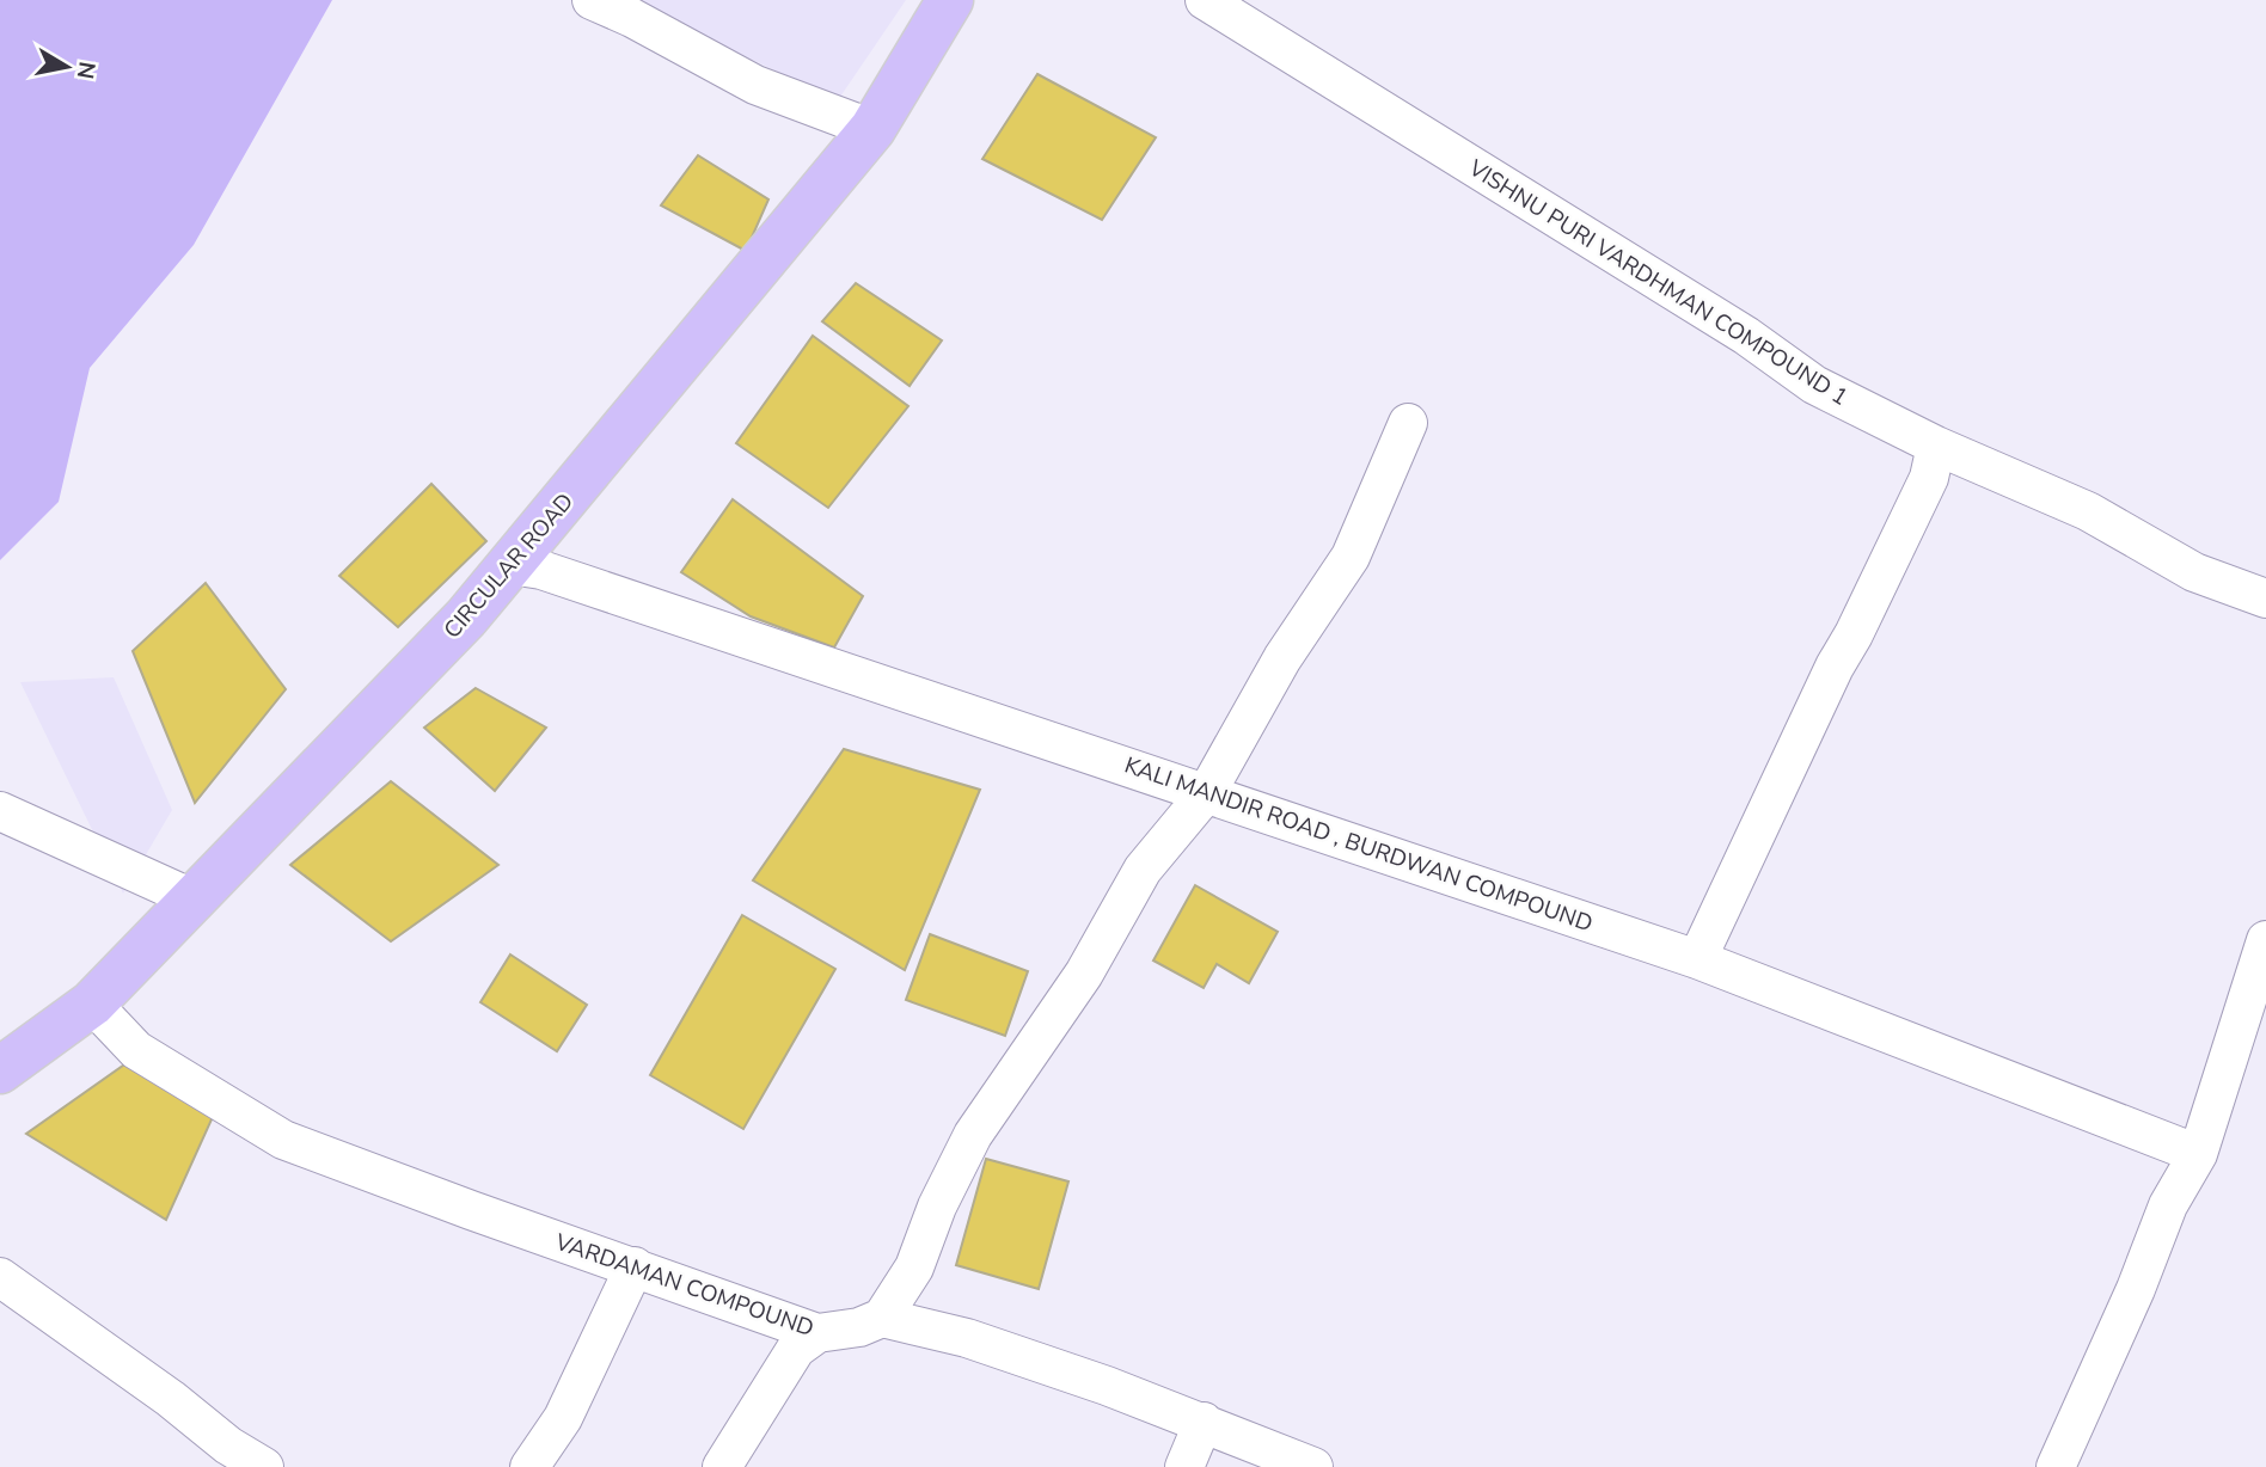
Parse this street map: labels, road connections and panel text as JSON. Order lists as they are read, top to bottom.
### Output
{
  "streets": {
    "main road": ["CIRCULAR ROAD"],
    "street": ["VISHNU PURI VARDHMAN COMPOUND 1", "KALI MANDIR ROAD , BURDWAN COMPOUND", "VARDAMAN COMPOUND"]
  },
  "crossings": [
    ["CIRCULAR ROAD", "KALI MANDIR ROAD , BURDWAN COMPOUND"],
    ["CIRCULAR ROAD", "VARDAMAN COMPOUND"]
  ],
  "north": "right"
}
